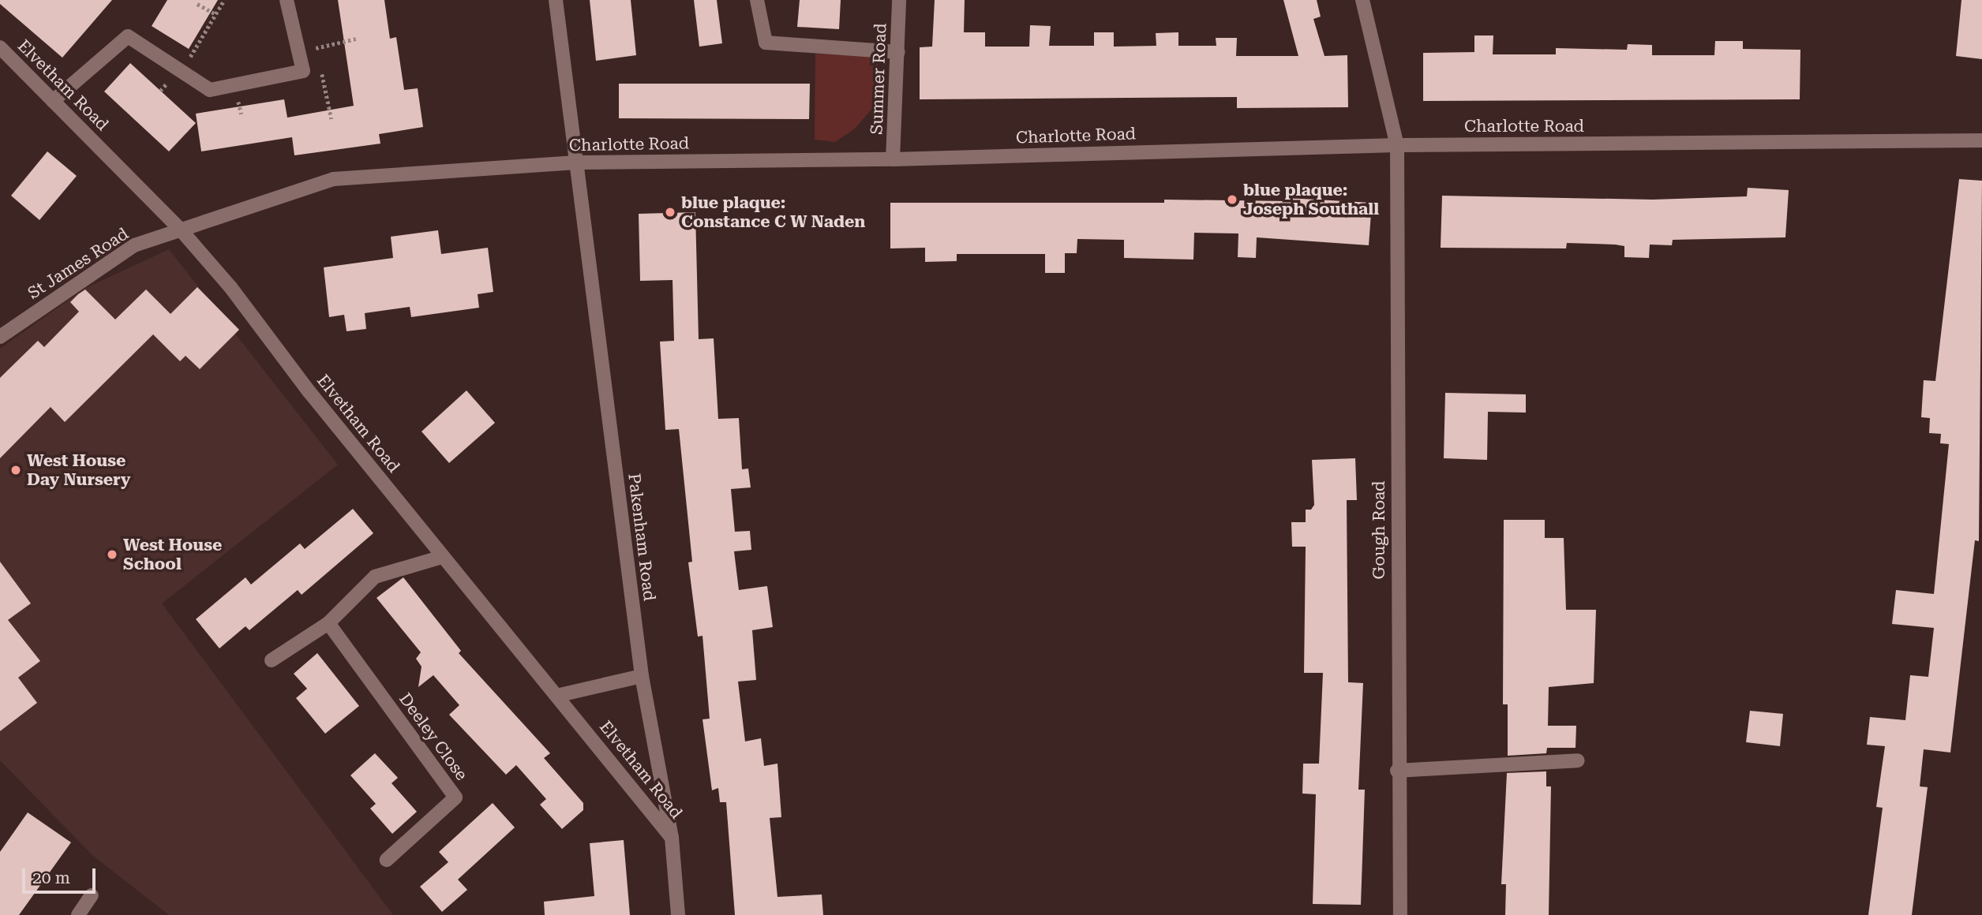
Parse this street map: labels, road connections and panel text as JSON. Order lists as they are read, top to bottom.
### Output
{
  "streets": {
    "street": [
      "Summer Road",
      "Elvetham Road",
      "Charlotte Road",
      "St James Road",
      "Gough Road",
      "Pakenham Road",
      "Deeley Close"
    ]
  },
  "crossings": [
    ["Summer Road", "Charlotte Road"],
    ["Elvetham Road", "Charlotte Road"],
    ["Elvetham Road", "St James Road"],
    ["Elvetham Road", "Pakenham Road"],
    ["Charlotte Road", "St James Road"],
    ["Charlotte Road", "Gough Road"],
    ["Charlotte Road", "Pakenham Road"]
  ],
  "places": [
    "blue plaque: Joseph Southall",
    "blue plaque: Constance C W Naden",
    "West House Day Nursery",
    "West House School"
  ],
  "scale_bar": "20 m"
}
